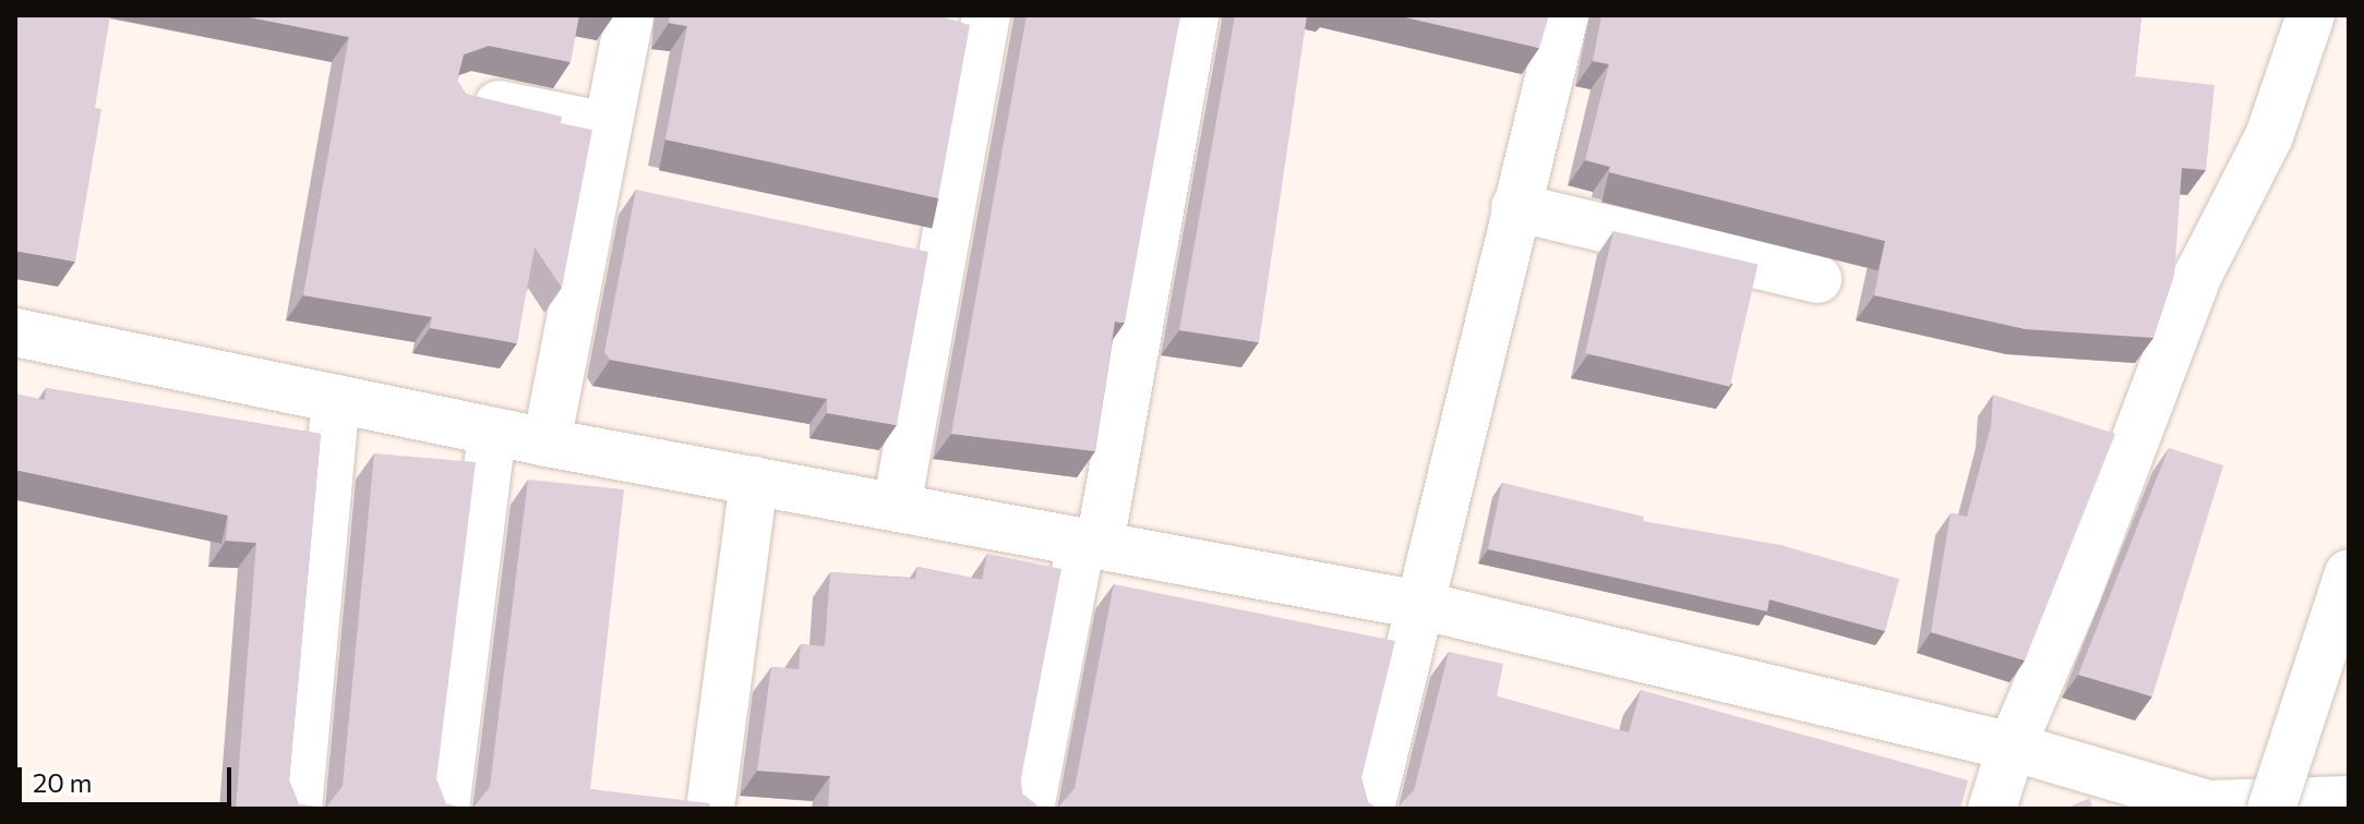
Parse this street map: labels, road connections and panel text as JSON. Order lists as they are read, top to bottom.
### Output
{
  "scale_bar": "20 m"
}
